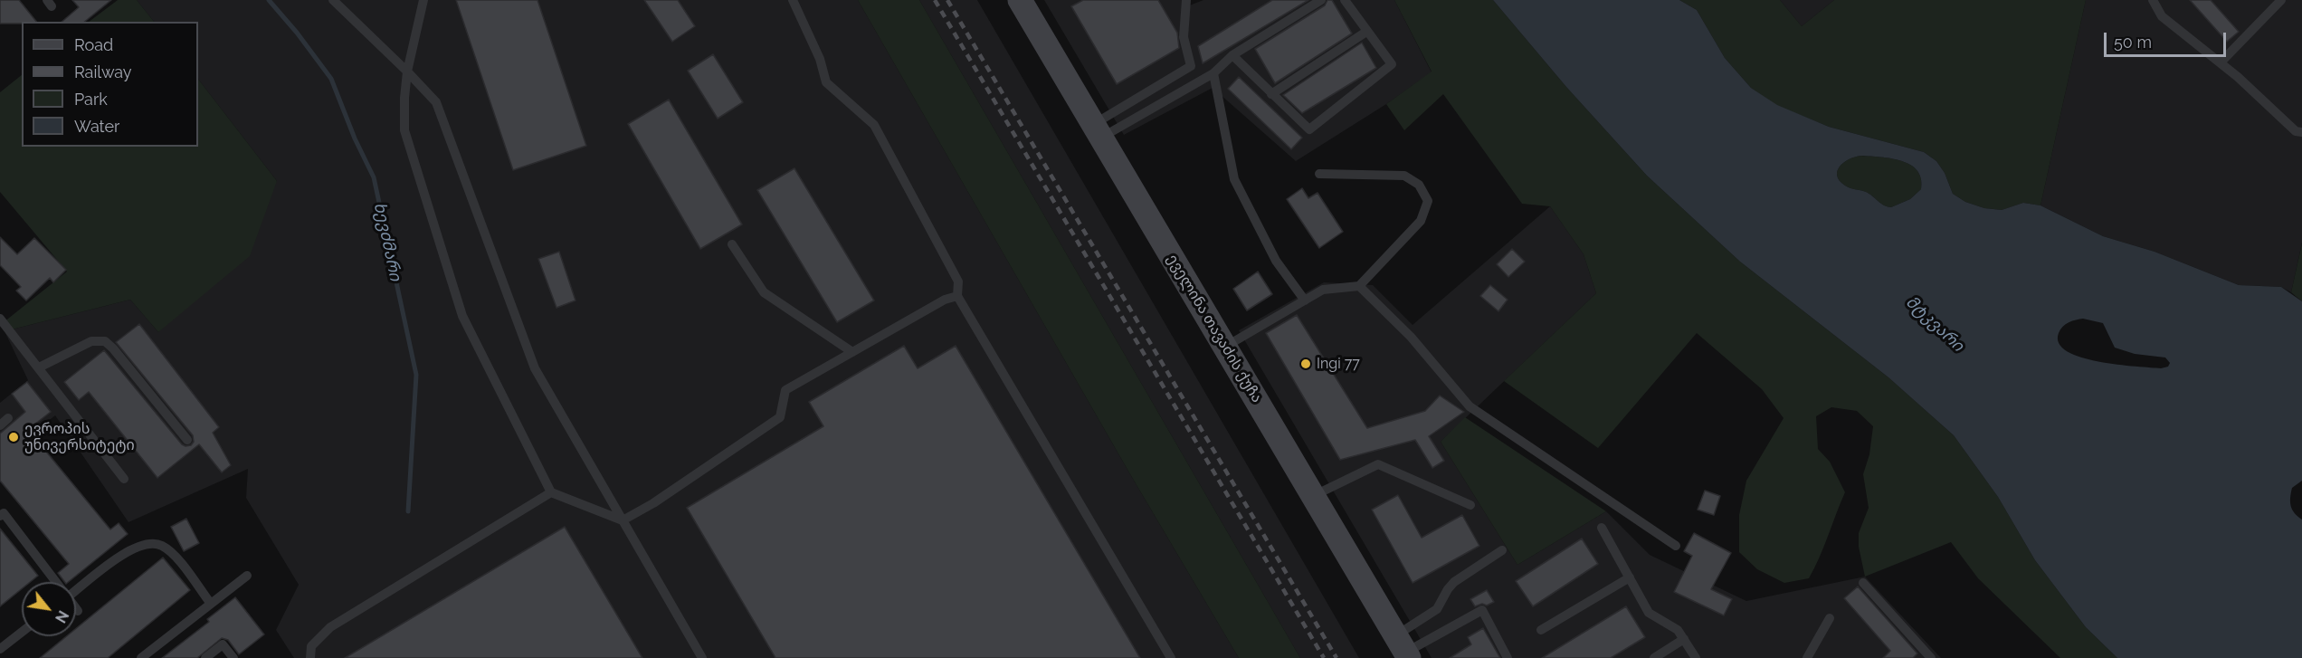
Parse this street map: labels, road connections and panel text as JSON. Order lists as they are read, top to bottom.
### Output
{
  "streets": {
    "main road": ["ეველინა თავაძის ქუჩა"]
  },
  "water": ["ხევძმარი", "მტკვარი"],
  "places": ["Ingi 77", "ევროპის უნივერსიტეტი"],
  "legend": [
    "Road",
    "Railway",
    "Park",
    "Water"
  ],
  "scale_bar": "50 m",
  "north": "bottom right"
}
